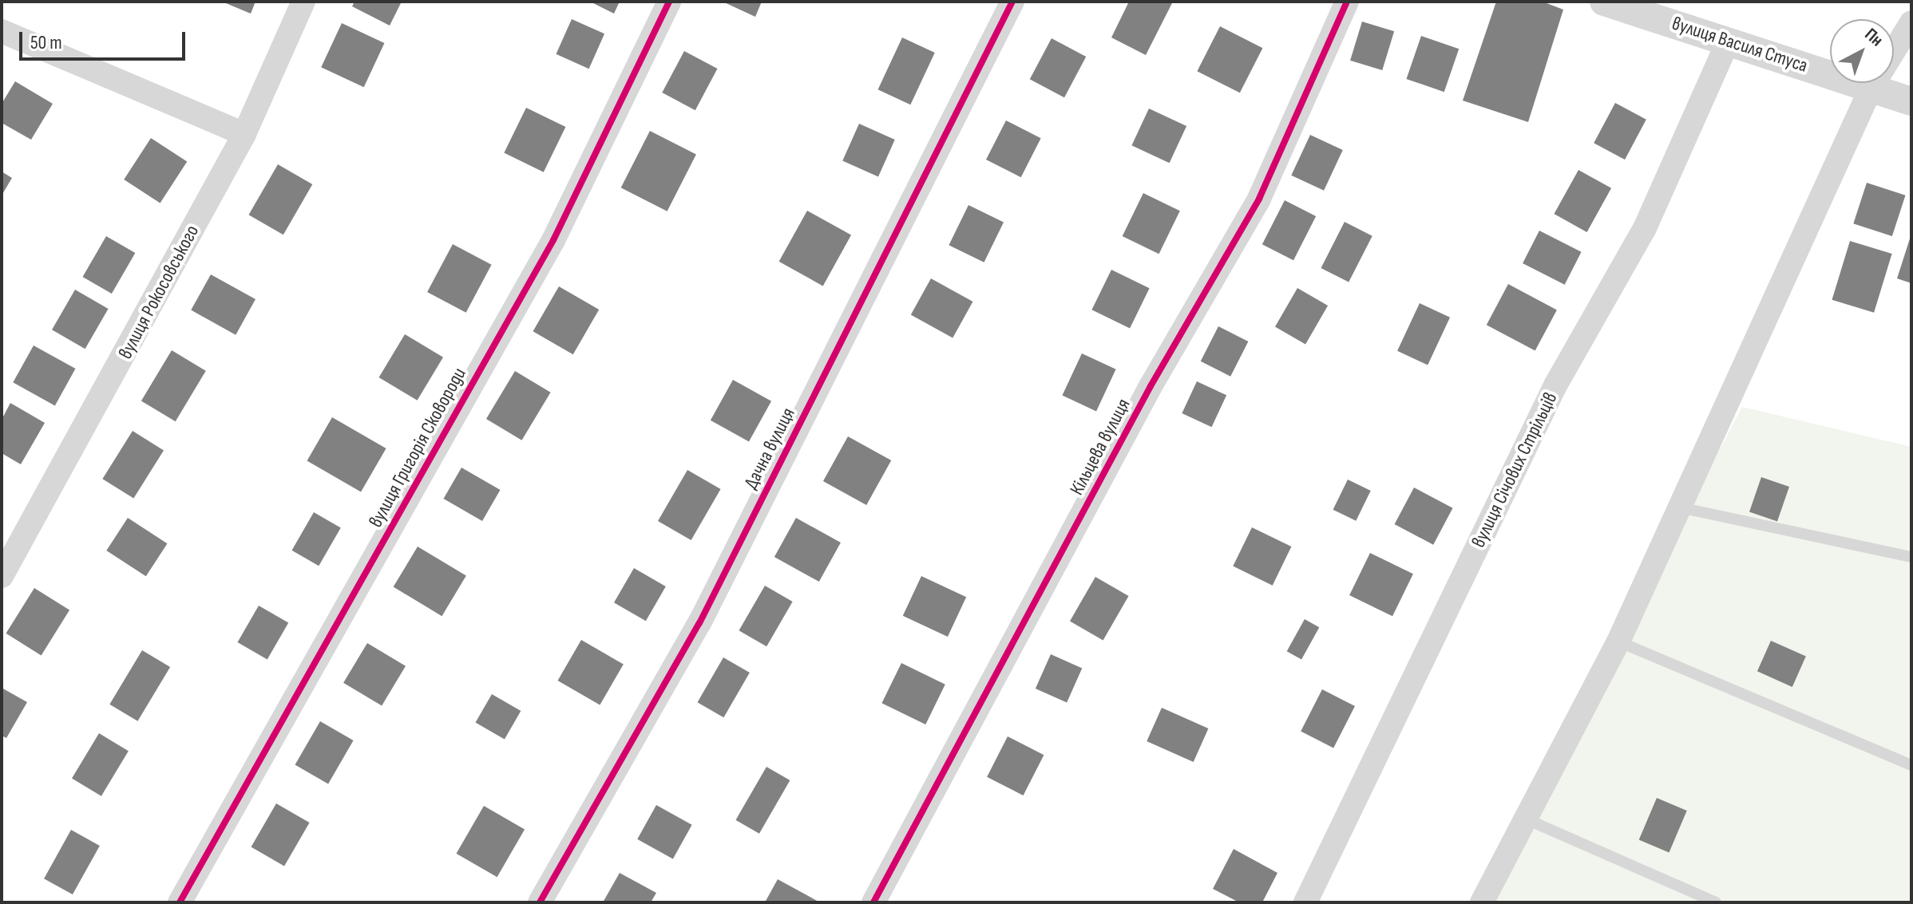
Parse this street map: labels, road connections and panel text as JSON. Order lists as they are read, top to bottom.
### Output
{
  "streets": {
    "street": [
      "вулиця Василя Стуса",
      "вулиця Рокосовського",
      "Кільцева вулиця",
      "вулиця Григорія Сковороди",
      "Дачна вулиця",
      "вулиця Січових Стрільців"
    ]
  },
  "crossings": [
    ["вулиця Василя Стуса", "вулиця Січових Стрільців"]
  ],
  "scale_bar": "50 m",
  "north": "top right"
}
